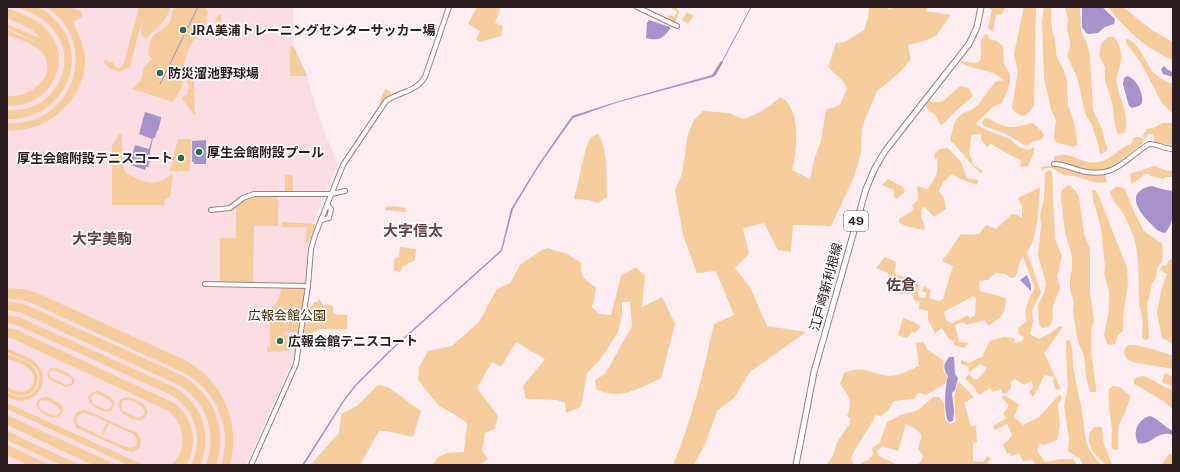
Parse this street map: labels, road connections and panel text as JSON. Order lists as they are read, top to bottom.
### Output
{
  "streets": {
    "main road": ["49", "江戸崎新利根線"]
  },
  "districts": ["大字信太", "大字美駒", "佐倉"],
  "parks": ["広報会館公園"],
  "places": [
    "JRA美浦トレーニングセンターサッカー場",
    "防災溜池野球場",
    "厚生会館附設プール",
    "厚生会館附設テニスコート",
    "広報会館テニスコート"
  ]
}
